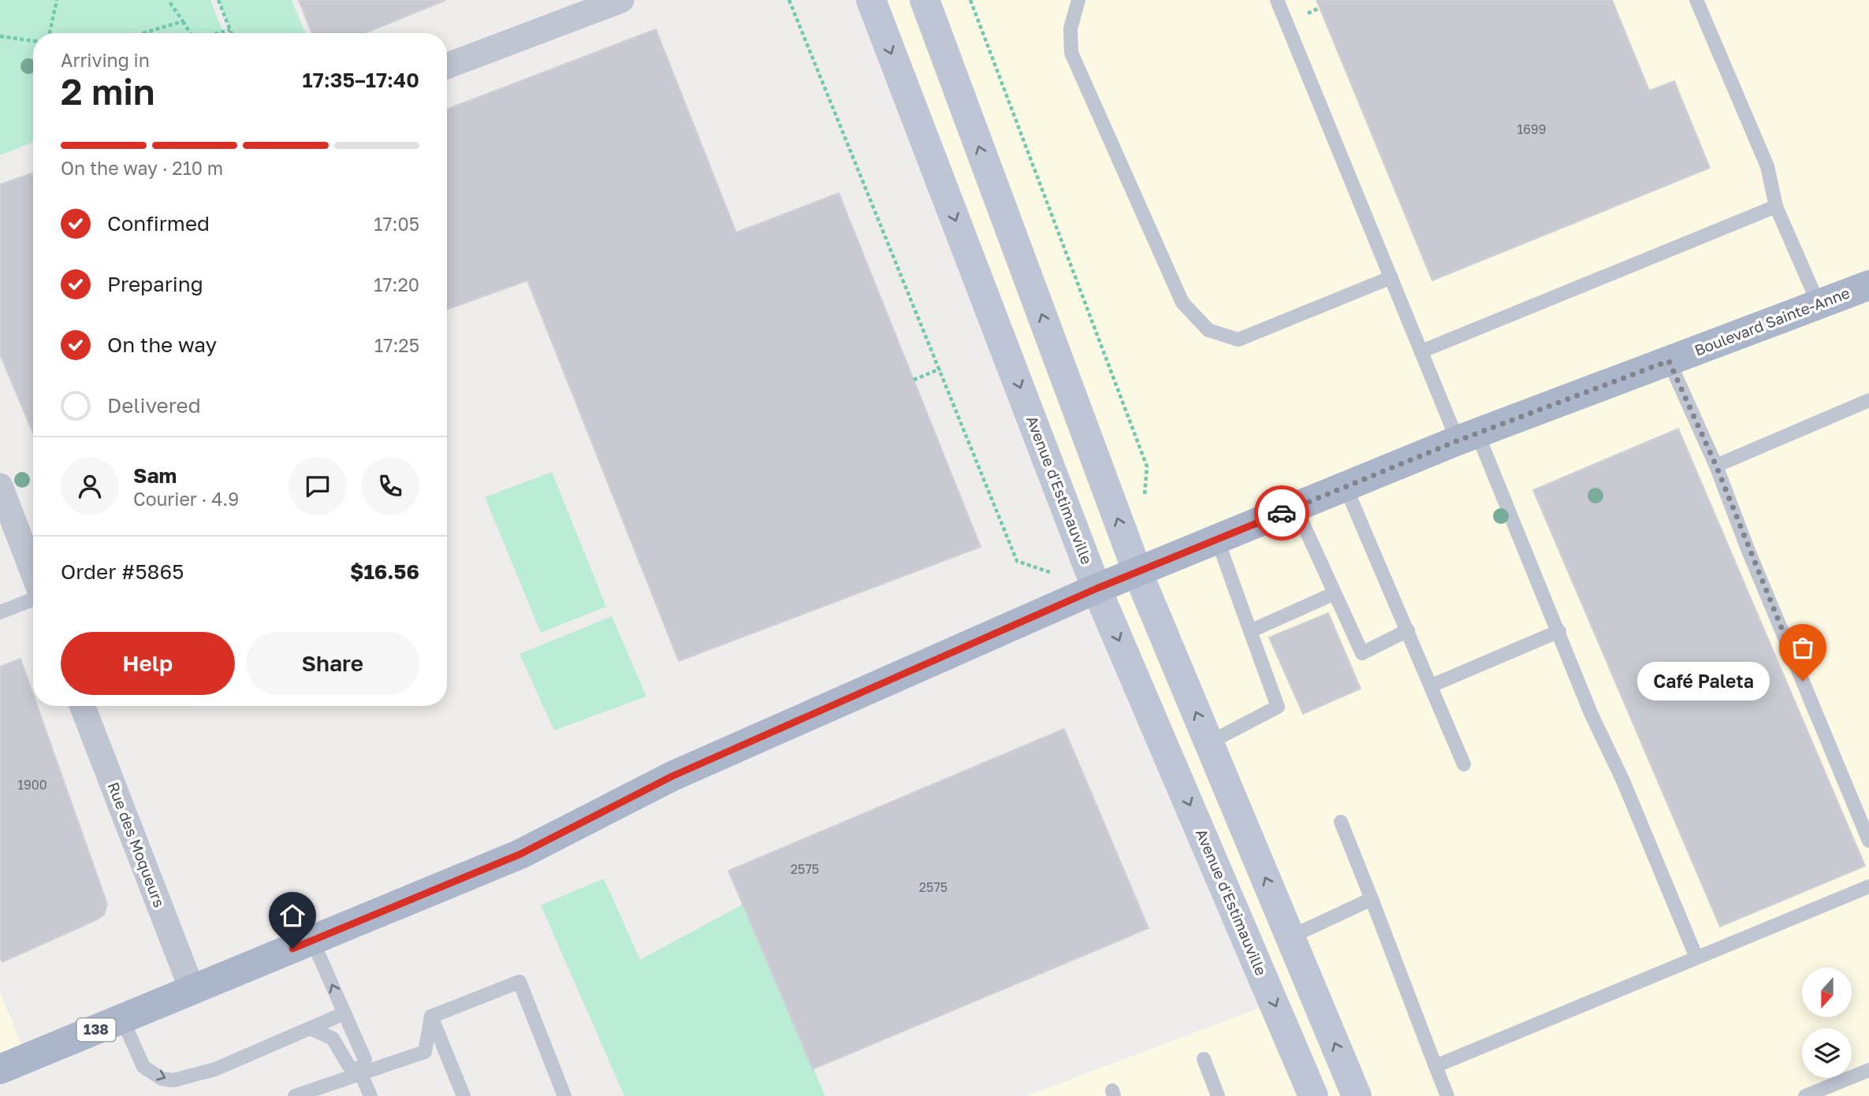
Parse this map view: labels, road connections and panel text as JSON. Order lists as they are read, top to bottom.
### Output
{
  "streets": {
    "main road": ["Boulevard Sainte-Anne", "Avenue d'Estimauville", "138"],
    "street": ["Rue des Moqueurs"]
  },
  "crossings": [
    ["Boulevard Sainte-Anne", "Avenue d'Estimauville"],
    ["Boulevard Sainte-Anne", "Rue des Moqueurs"]
  ],
  "places": ["Café Paleta"],
  "house_numbers": [
    "1699",
    "1900",
    "2575",
    "2575"
  ],
  "north": "bottom",
  "page": {
    "heading": ["2 min", "Arriving in", "17:35–17:40"],
    "panel": [
      "Sam",
      "Courier · 4.9",
      "Order #5865",
      "$16.56"
    ],
    "bar": "On the way · 210 m",
    "list": [
      ["Confirmed", "17:05"],
      ["Preparing", "17:20"],
      ["On the way", "17:25"],
      "Delivered"
    ],
    "buttons": ["Help", "Share"],
    "bubble": "Café Paleta"
  }
}
